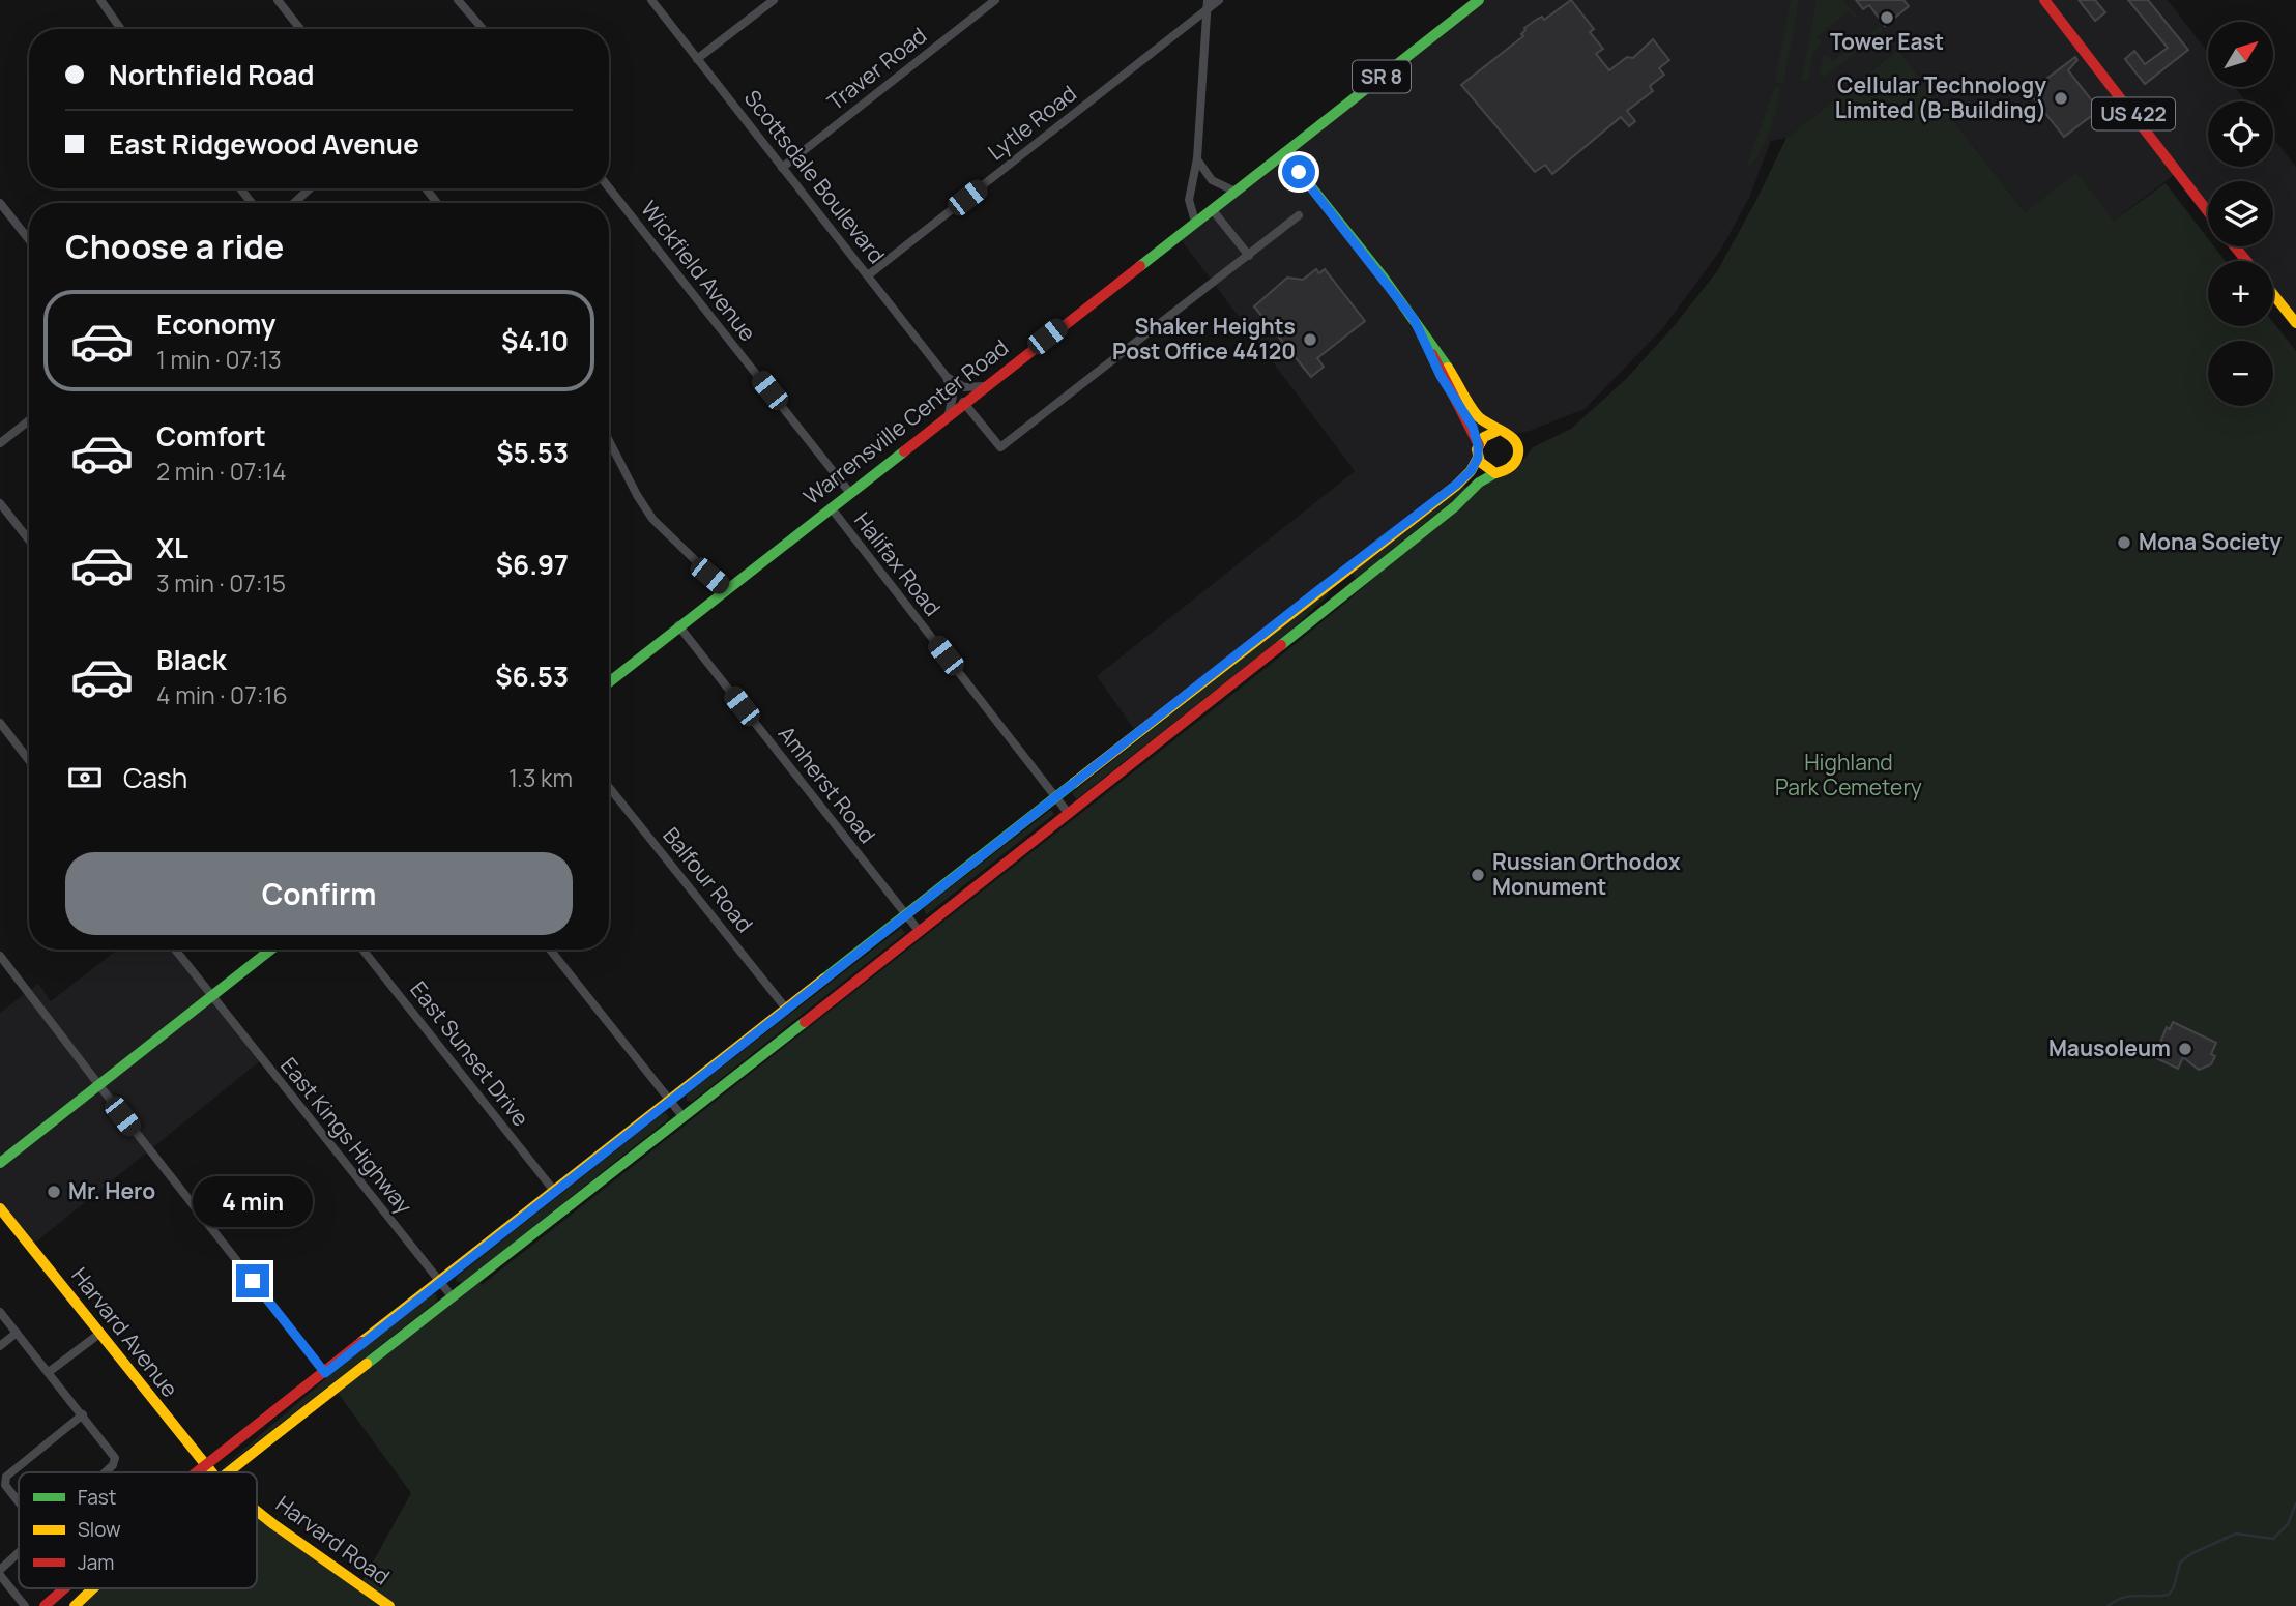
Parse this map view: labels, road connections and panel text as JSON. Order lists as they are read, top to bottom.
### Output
{
  "streets": {
    "main road": [
      "SR 8",
      "US 422",
      "Warrensville Center Road",
      "Harvard Avenue",
      "Harvard Road"
    ],
    "street": [
      "Traver Road",
      "Lytle Road",
      "Scottsdale Boulevard",
      "Wickfield Avenue",
      "Halifax Road",
      "Amherst Road",
      "Balfour Road",
      "East Sunset Drive",
      "East Kings Highway"
    ]
  },
  "crossings": [
    ["Traver Road", "Scottsdale Boulevard"],
    ["Lytle Road", "Scottsdale Boulevard"],
    ["Wickfield Avenue", "Warrensville Center Road"],
    ["Warrensville Center Road", "Halifax Road"],
    ["Warrensville Center Road", "Amherst Road"]
  ],
  "parks": ["Highland Park Cemetery"],
  "places": [
    "Tower East",
    "Cellular Technology Limited (B-Building)",
    "Shaker Heights Post Office 44120",
    "Mona Society",
    "Russian Orthodox Monument",
    "Mausoleum",
    "Mr. Hero"
  ],
  "legend": ["Fast", "Slow", "Jam"],
  "north": "top right",
  "page": {
    "map_buttons": ["+", "−"],
    "banner": ["Northfield Road", "East Ridgewood Avenue"],
    "heading": "Choose a ride",
    "list": [
      {
        "name": "Economy",
        "note": "1 min · 07:13",
        "value": "$4.10"
      },
      {
        "name": "Comfort",
        "note": "2 min · 07:14",
        "value": "$5.53"
      },
      {
        "name": "XL",
        "note": "3 min · 07:15",
        "value": "$6.97"
      },
      {
        "name": "Black",
        "note": "4 min · 07:16",
        "value": "$6.53"
      }
    ],
    "pay": ["Cash", "1.3 km"],
    "buttons": "Confirm",
    "bubble": "4 min"
  }
}
